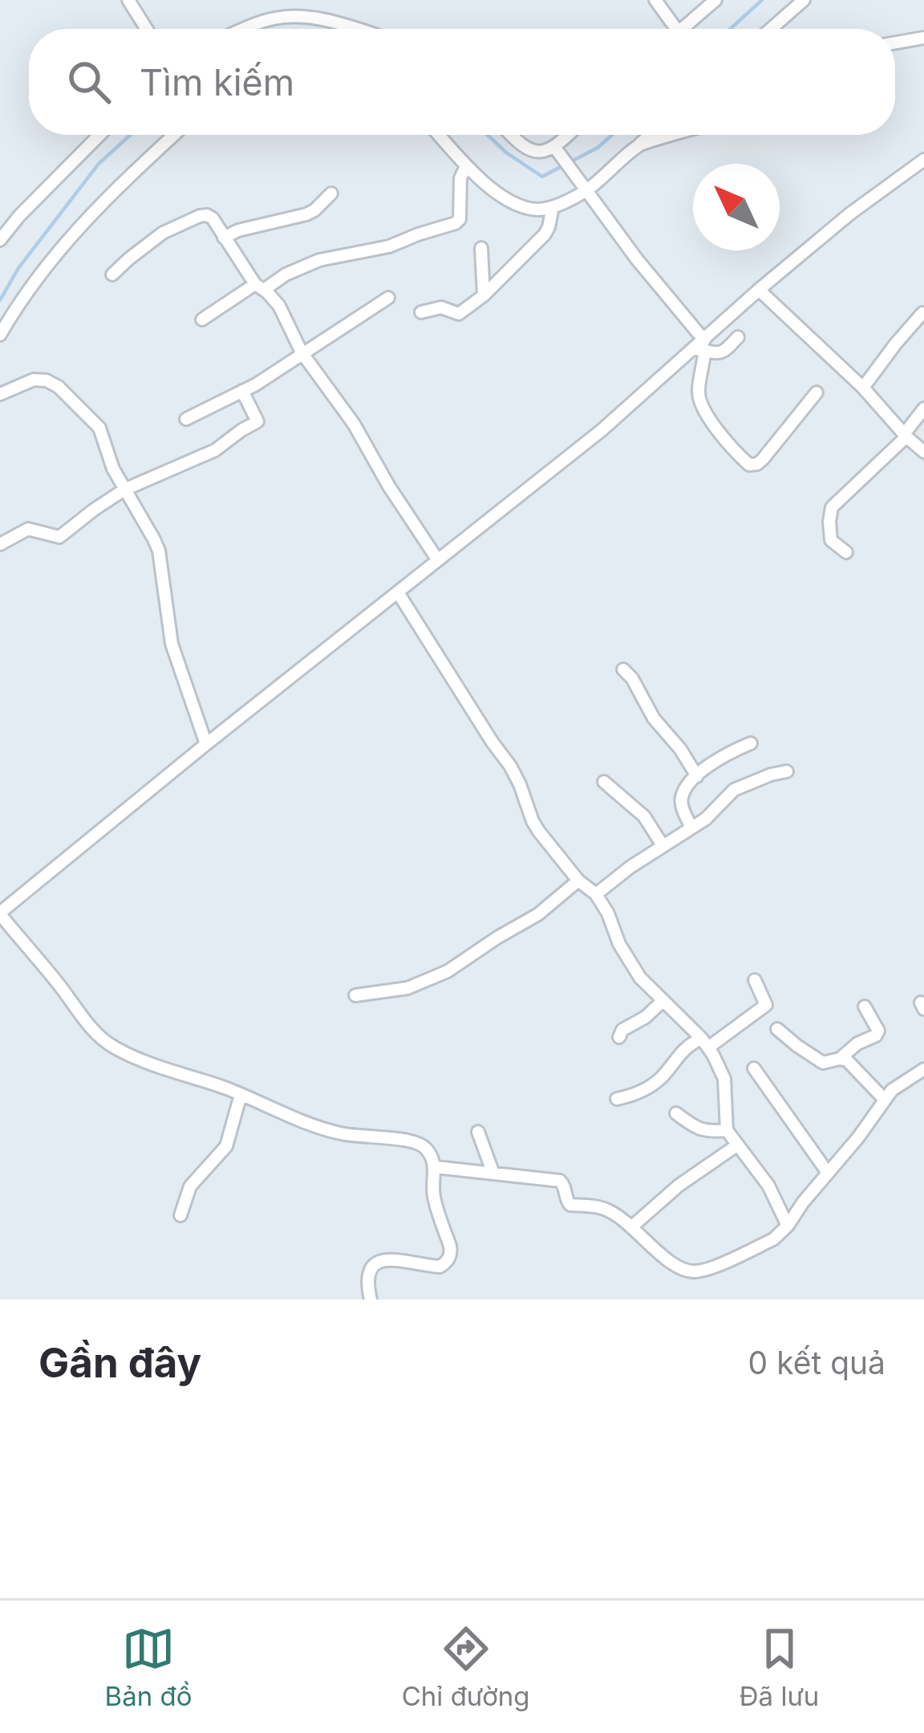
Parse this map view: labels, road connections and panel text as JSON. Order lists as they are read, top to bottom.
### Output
{
  "north": "top left",
  "page": {
    "search": "Tìm kiếm",
    "heading": ["Gần đây", "0 kết quả"],
    "nav": ["Bản đồ", "Chỉ đường", "Đã lưu"]
  }
}
